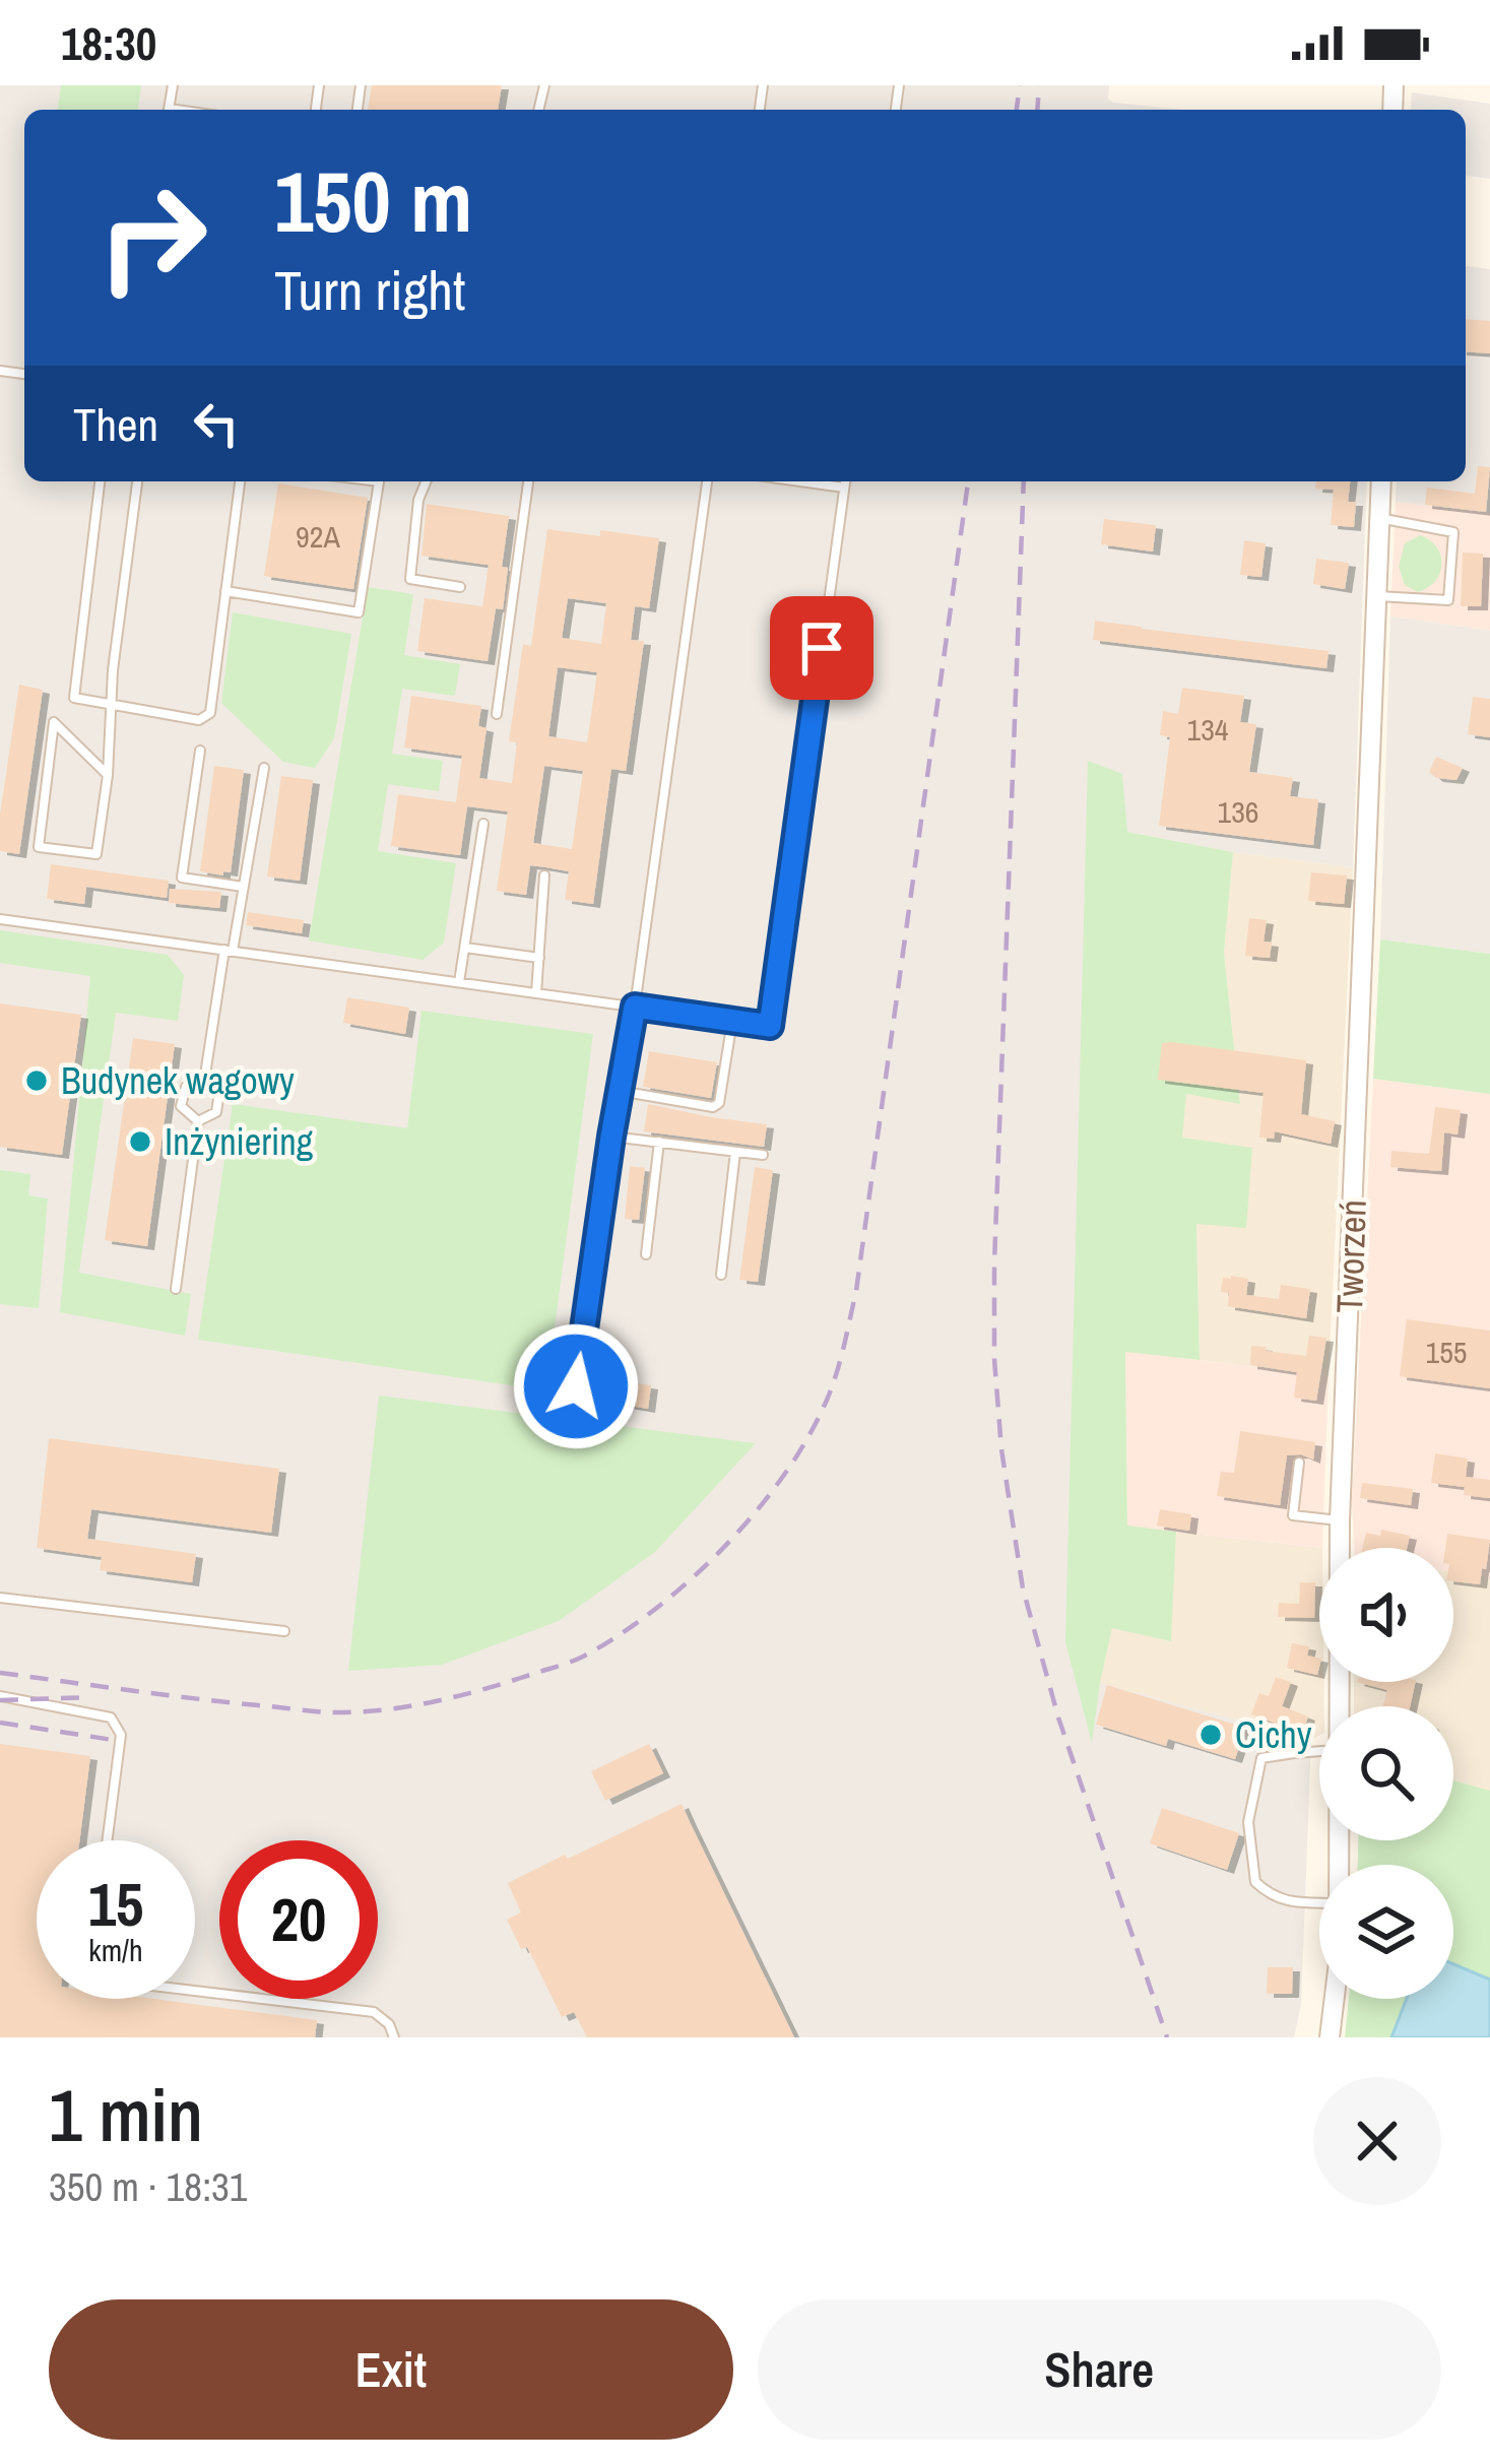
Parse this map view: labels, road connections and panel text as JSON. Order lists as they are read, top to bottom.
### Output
{
  "streets": {
    "street": ["Tworzeń"]
  },
  "places": ["Budynek wagowy", "Inżyniering", "Cichy"],
  "house_numbers": [
    "92A",
    "134",
    "136",
    "155"
  ],
  "page": {
    "status": "18:30",
    "turn": ["150 m", "Turn right"],
    "then": "Then",
    "speed": "15 km/h",
    "limit": "20",
    "heading": ["1 min", "350 m · 18:31"],
    "buttons": ["Exit", "Share"]
  }
}
